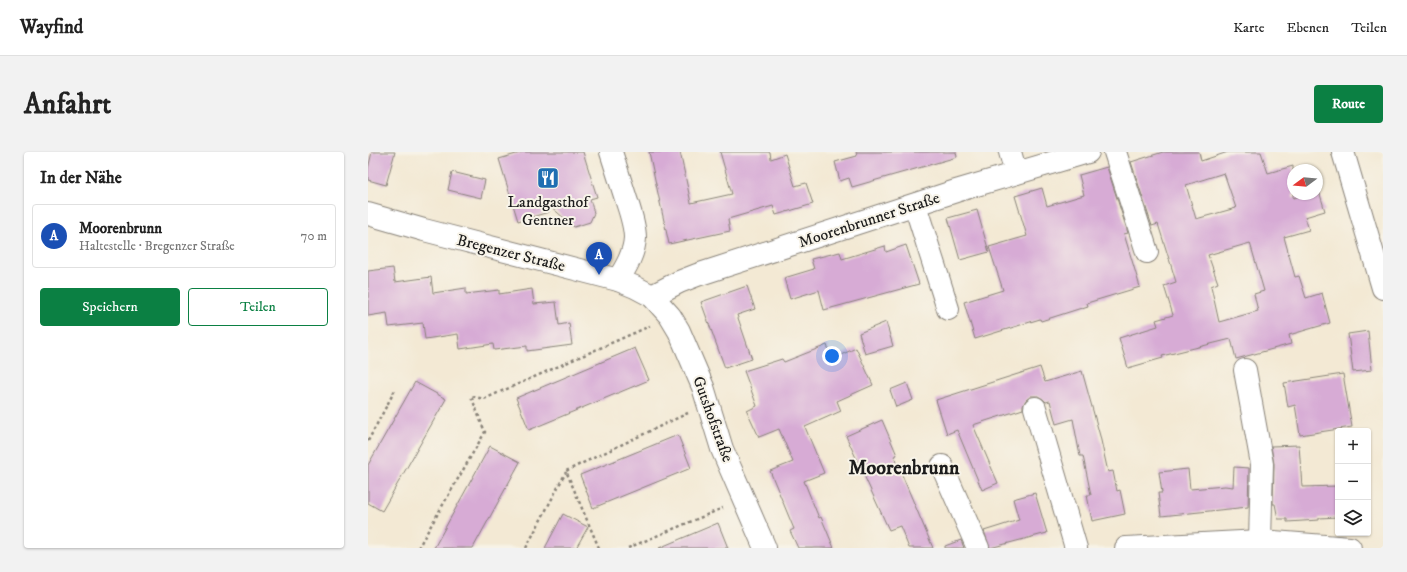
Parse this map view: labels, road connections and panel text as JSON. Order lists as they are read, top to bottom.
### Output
{
  "streets": {
    "street": ["Moorenbrunner Straße", "Bregenzer Straße", "Gutshofstraße"]
  },
  "crossings": [
    ["Moorenbrunner Straße", "Bregenzer Straße"],
    ["Moorenbrunner Straße", "Gutshofstraße"],
    ["Bregenzer Straße", "Gutshofstraße"]
  ],
  "districts": ["Moorenbrunn"],
  "places": {
    "restaurant": ["Landgasthof Gentner"]
  },
  "north": "left",
  "page": {
    "header": "Wayfind",
    "nav": ["Karte", "Ebenen", "Teilen"],
    "buttons": [
      "Route",
      ["Speichern", "Teilen"]
    ],
    "title": "Anfahrt",
    "heading": "In der Nähe",
    "list": [
      {
        "mark": "A",
        "name": "Moorenbrunn",
        "note": "Haltestelle · Bregenzer Straße",
        "value": "70 m"
      }
    ],
    "pins": "A",
    "map_buttons": ["+", "−"]
  }
}
